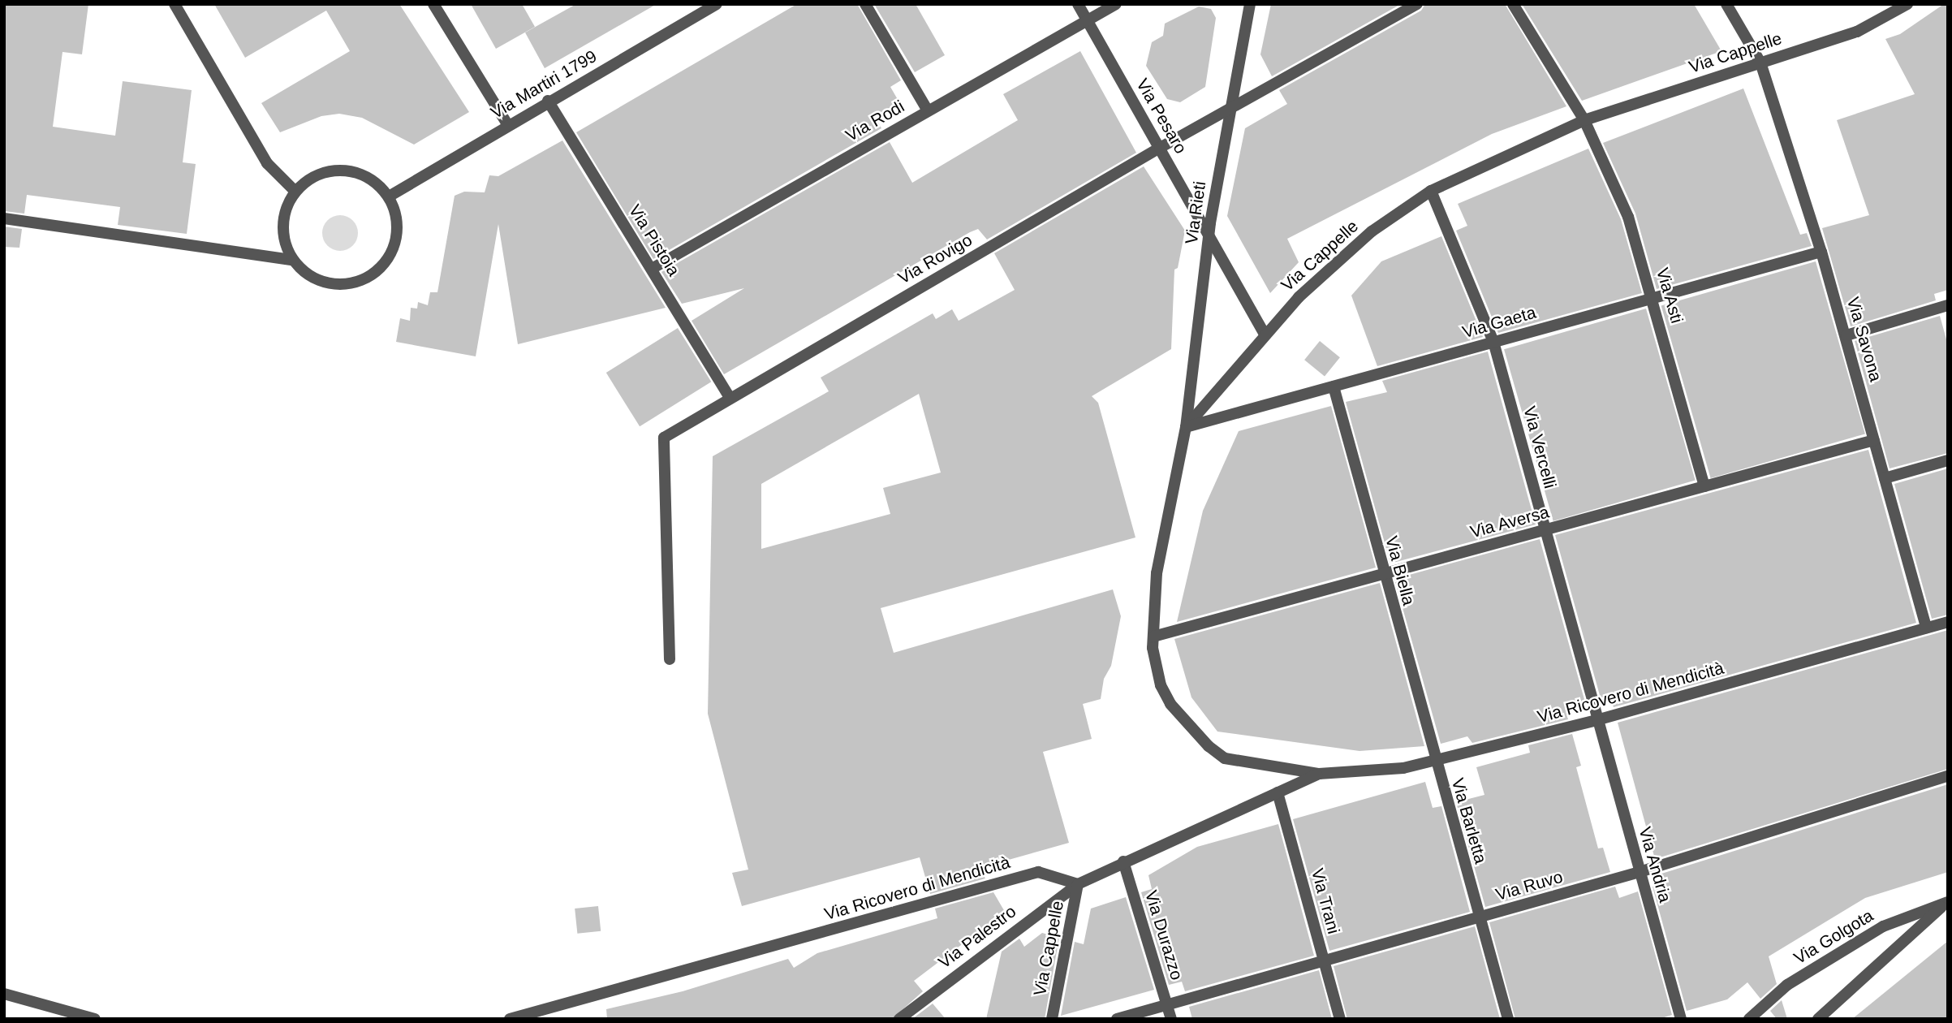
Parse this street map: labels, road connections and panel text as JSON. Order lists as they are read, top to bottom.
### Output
{
  "streets": {
    "street": [
      "Via Cappelle",
      "Via Martiri 1799",
      "Via Pesaro",
      "Via Rodi",
      "Via Rieti",
      "Via Pistoia",
      "Via Rovigo",
      "Via Asti",
      "Via Gaeta",
      "Via Savona",
      "Via Vercelli",
      "Via Aversa",
      "Via Biella",
      "Via Ricovero di Mendicità",
      "Via Barletta",
      "Via Andria",
      "Via Ruvo",
      "Via Trani",
      "Via Durazzo",
      "Via Palestro",
      "Via Golgota"
    ]
  },
  "crossings": [
    ["Via Cappelle", "Via Pesaro"],
    ["Via Cappelle", "Via Rieti"],
    ["Via Cappelle", "Via Asti"],
    ["Via Cappelle", "Via Gaeta"],
    ["Via Cappelle", "Via Savona"],
    ["Via Cappelle", "Via Vercelli"],
    ["Via Cappelle", "Via Aversa"],
    ["Via Cappelle", "Via Ricovero di Mendicità"],
    ["Via Cappelle", "Via Palestro"],
    ["Via Martiri 1799", "Via Pistoia"],
    ["Via Pesaro", "Via Rodi"],
    ["Via Pesaro", "Via Rieti"],
    ["Via Pesaro", "Via Rovigo"],
    ["Via Rodi", "Via Pistoia"],
    ["Via Rieti", "Via Rovigo"],
    ["Via Rieti", "Via Gaeta"],
    ["Via Pistoia", "Via Rovigo"],
    ["Via Asti", "Via Gaeta"],
    ["Via Asti", "Via Aversa"],
    ["Via Gaeta", "Via Savona"],
    ["Via Gaeta", "Via Vercelli"],
    ["Via Gaeta", "Via Biella"],
    ["Via Savona", "Via Aversa"],
    ["Via Savona", "Via Ricovero di Mendicità"],
    ["Via Vercelli", "Via Aversa"],
    ["Via Vercelli", "Via Ricovero di Mendicità"],
    ["Via Vercelli", "Via Andria"],
    ["Via Aversa", "Via Biella"],
    ["Via Biella", "Via Ricovero di Mendicità"],
    ["Via Biella", "Via Barletta"],
    ["Via Ricovero di Mendicità", "Via Barletta"],
    ["Via Ricovero di Mendicità", "Via Andria"],
    ["Via Ricovero di Mendicità", "Via Trani"],
    ["Via Ricovero di Mendicità", "Via Durazzo"],
    ["Via Ricovero di Mendicità", "Via Palestro"],
    ["Via Barletta", "Via Ruvo"],
    ["Via Andria", "Via Ruvo"],
    ["Via Ruvo", "Via Trani"],
    ["Via Ruvo", "Via Durazzo"]
  ]
}
